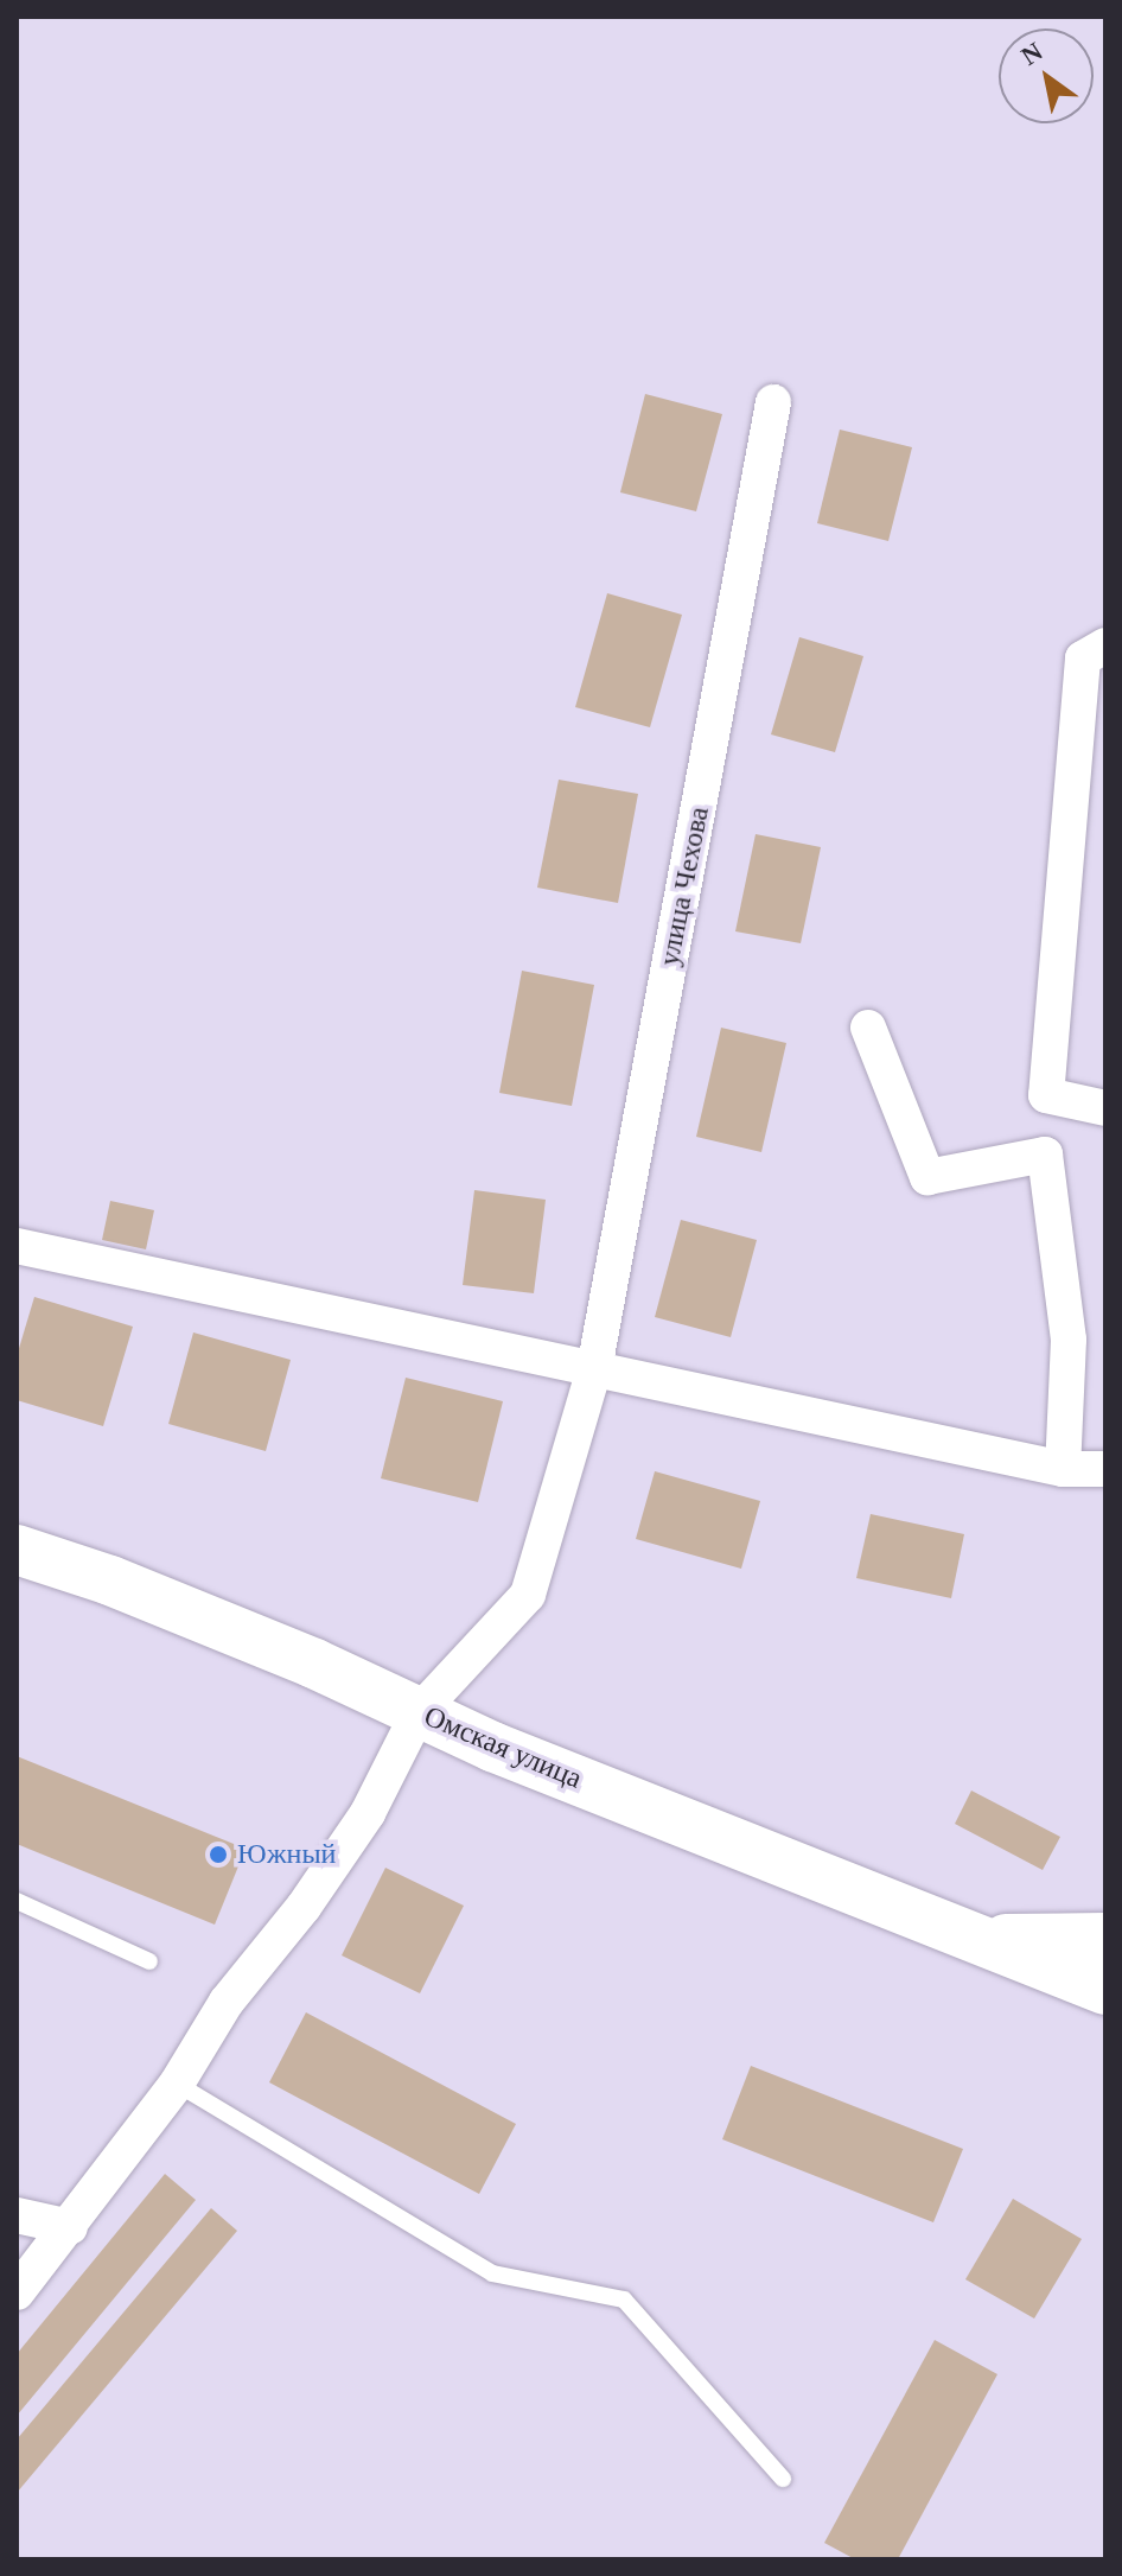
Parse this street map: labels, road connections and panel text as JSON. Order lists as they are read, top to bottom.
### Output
{
  "streets": {
    "street": ["улица Чехова", "Омская улица"]
  },
  "crossings": [
    ["улица Чехова", "Омская улица"]
  ],
  "places": ["Южный"],
  "north": "top left"
}
